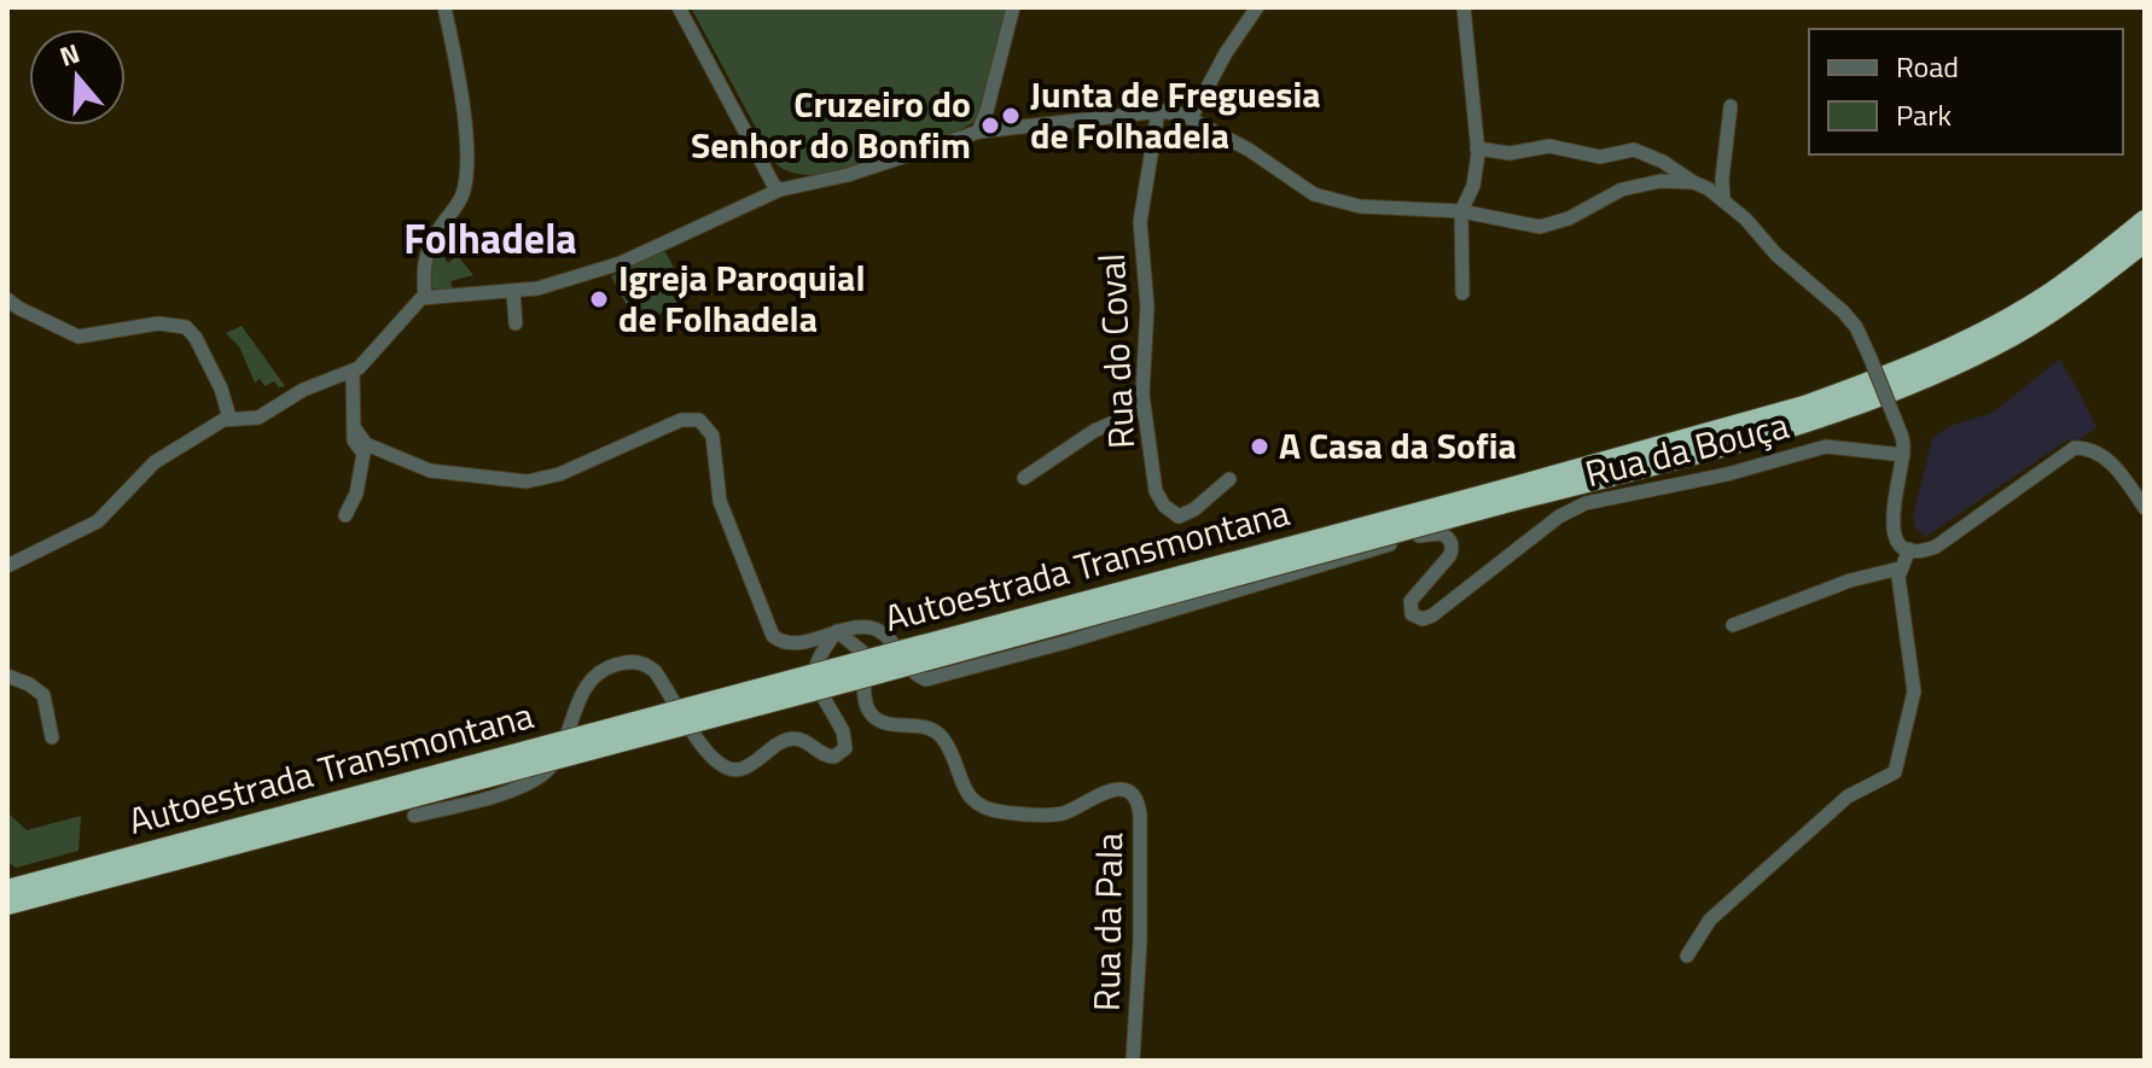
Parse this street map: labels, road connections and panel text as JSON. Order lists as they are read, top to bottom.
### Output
{
  "streets": {
    "highway": ["Autoestrada Transmontana"],
    "street": ["Rua do Coval", "Rua da Bouça", "Rua da Pala"]
  },
  "crossings": [
    ["Rua da Bouça", "Rua da Pala"]
  ],
  "districts": ["Folhadela"],
  "places": [
    "Junta de Freguesia de Folhadela",
    "Cruzeiro do Senhor do Bonfim",
    "Igreja Paroquial de Folhadela",
    "A Casa da Sofia"
  ],
  "legend": ["Road", "Park"],
  "north": "top"
}
